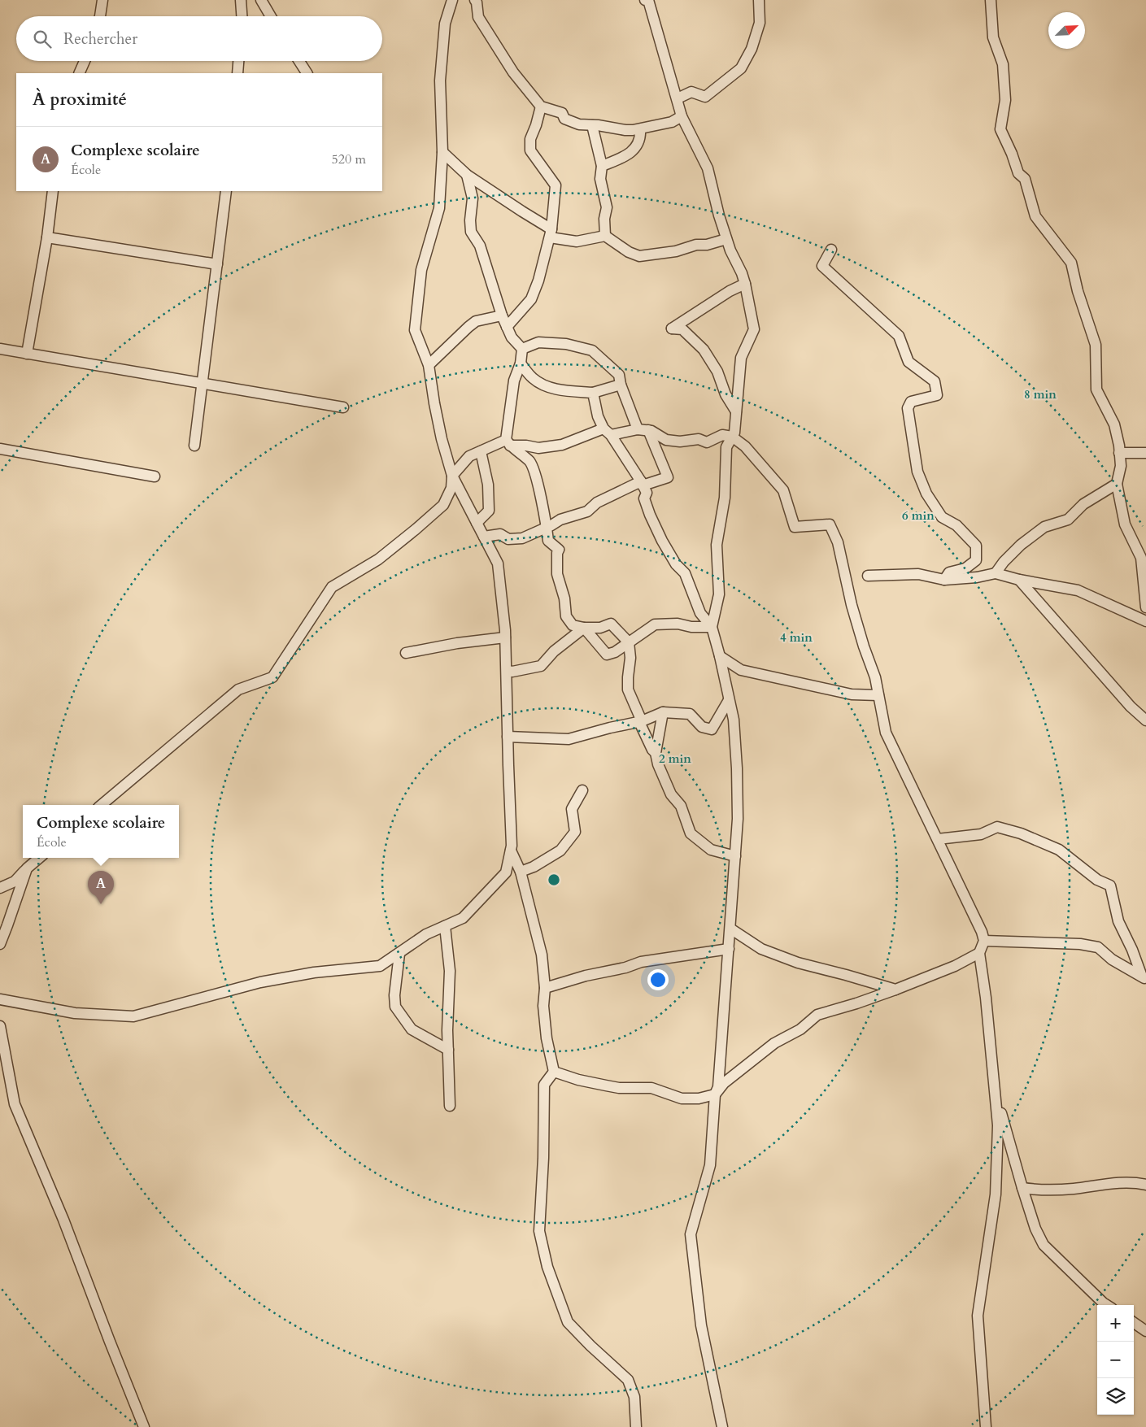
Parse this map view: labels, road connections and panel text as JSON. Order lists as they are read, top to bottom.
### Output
{
  "north": "top right",
  "page": {
    "search": "Rechercher",
    "heading": "À proximité",
    "list": [
      {
        "mark": "A",
        "name": "Complexe scolaire",
        "note": "École",
        "value": "520 m"
      }
    ],
    "popup": ["Complexe scolaire", "École"],
    "pins": "A",
    "map_buttons": ["+", "−"]
  },
  "rings": [
    "8 min",
    "6 min",
    "4 min",
    "2 min"
  ]
}
